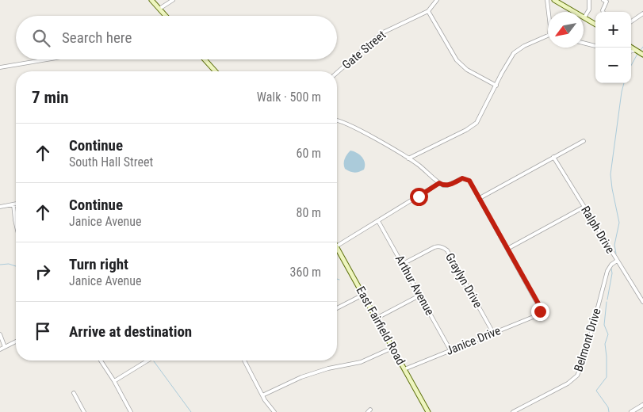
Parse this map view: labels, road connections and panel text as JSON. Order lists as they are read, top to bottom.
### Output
{
  "streets": {
    "main road": ["East Fairfield Road"],
    "street": [
      "Gate Street",
      "Ralph Drive",
      "Graylyn Drive",
      "Arthur Avenue",
      "Belmont Drive",
      "Janice Drive"
    ]
  },
  "crossings": [
    ["Ralph Drive", "Belmont Drive"],
    ["Graylyn Drive", "Arthur Avenue"],
    ["Graylyn Drive", "Janice Drive"],
    ["Arthur Avenue", "Janice Drive"],
    ["East Fairfield Road", "Janice Drive"]
  ],
  "north": "bottom left",
  "page": {
    "map_buttons": ["+", "−"],
    "search": "Search here",
    "heading": ["7 min", "Walk · 500 m"],
    "list": [
      ["Continue", "South Hall Street", "60 m"],
      ["Continue", "Janice Avenue", "80 m"],
      ["Turn right", "Janice Avenue", "360 m"],
      "Arrive at destination"
    ]
  }
}
